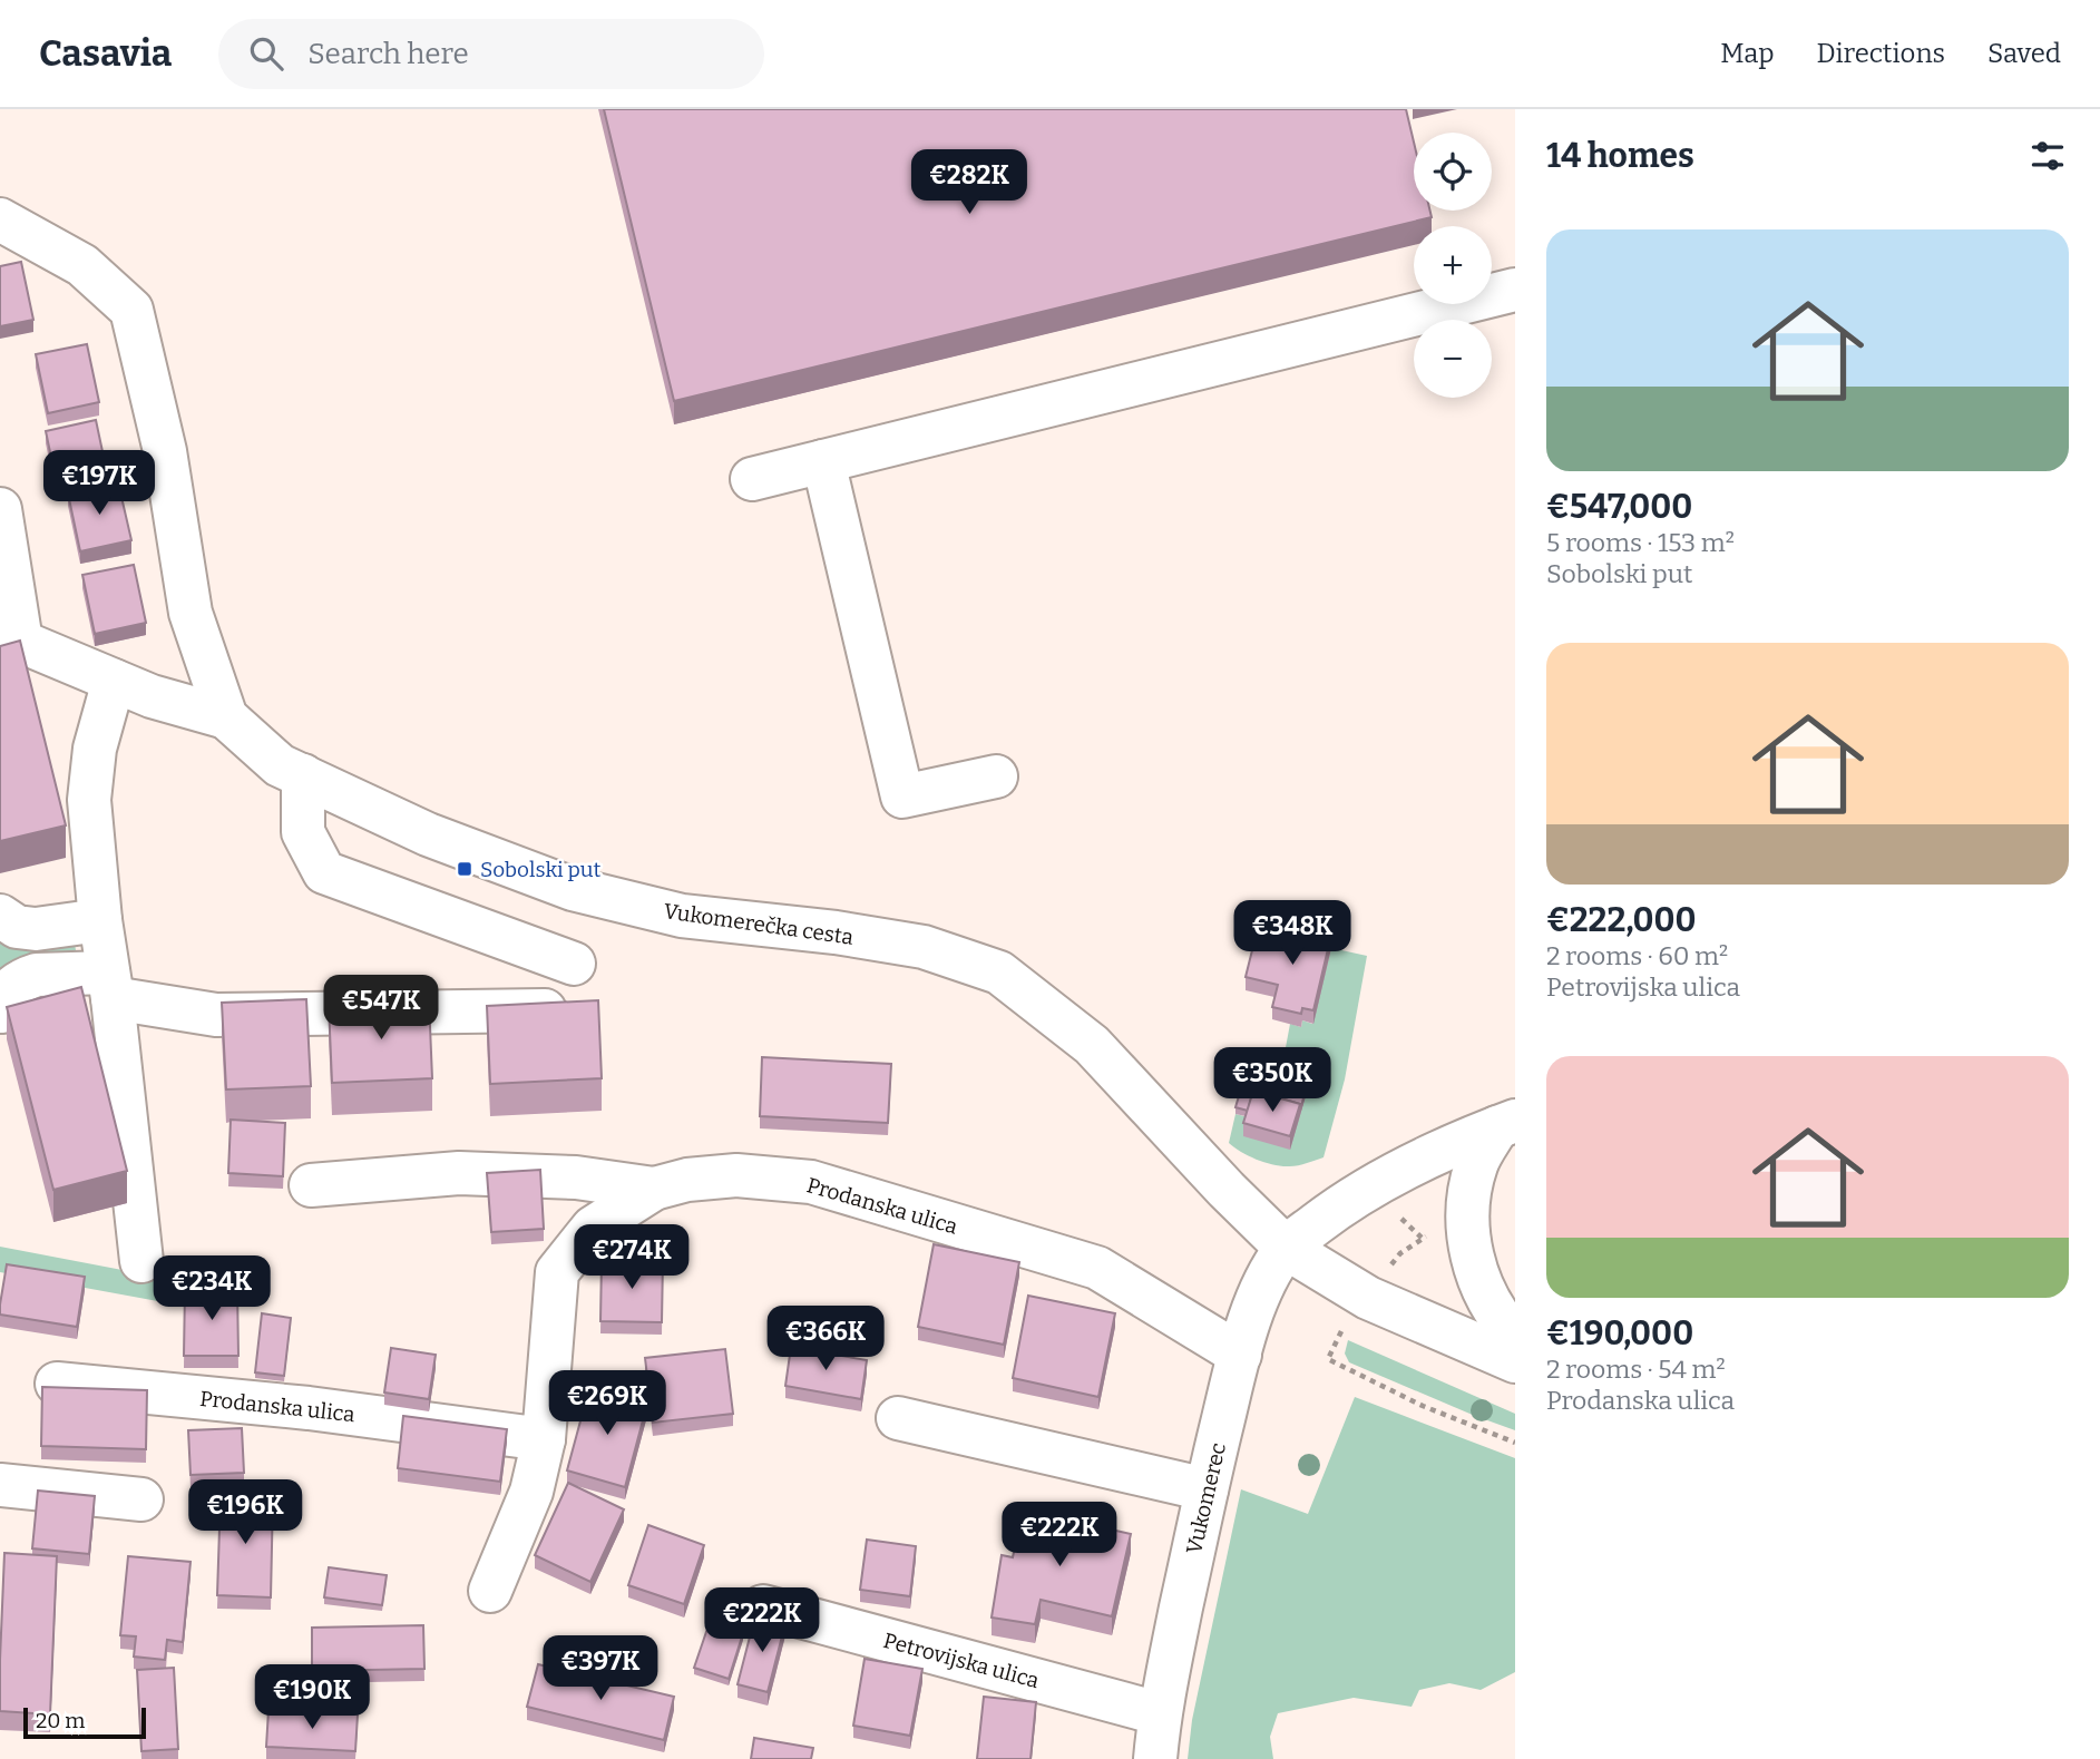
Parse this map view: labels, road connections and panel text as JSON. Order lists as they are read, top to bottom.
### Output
{
  "streets": {
    "street": [
      "Vukomerečka cesta",
      "Prodanska ulica",
      "Vukomerec",
      "Petrovijska ulica"
    ]
  },
  "crossings": [
    ["Vukomerečka cesta", "Vukomerec"],
    ["Prodanska ulica", "Vukomerec"],
    ["Vukomerec", "Petrovijska ulica"]
  ],
  "places": {
    "transit": ["Sobolski put"]
  },
  "scale_bar": "20 m",
  "page": {
    "header": "Casavia",
    "search": "Search here",
    "nav": ["Map", "Directions", "Saved"],
    "heading": "14 homes",
    "map_buttons": ["+", "−"],
    "price": [
      "€282K",
      "€197K",
      "€348K",
      "€547K",
      "€350K",
      "€274K",
      "€234K",
      "€366K",
      "€269K",
      "€196K",
      "€222K",
      "€222K",
      "€397K",
      "€190K"
    ],
    "list": [
      {
        "name": "€547,000",
        "note": "5 rooms · 153 m² · Sobolski put"
      },
      {
        "name": "€222,000",
        "note": "2 rooms · 60 m² · Petrovijska ulica"
      },
      {
        "name": "€190,000",
        "note": "2 rooms · 54 m² · Prodanska ulica"
      }
    ],
    "scale": "20 m"
  }
}
